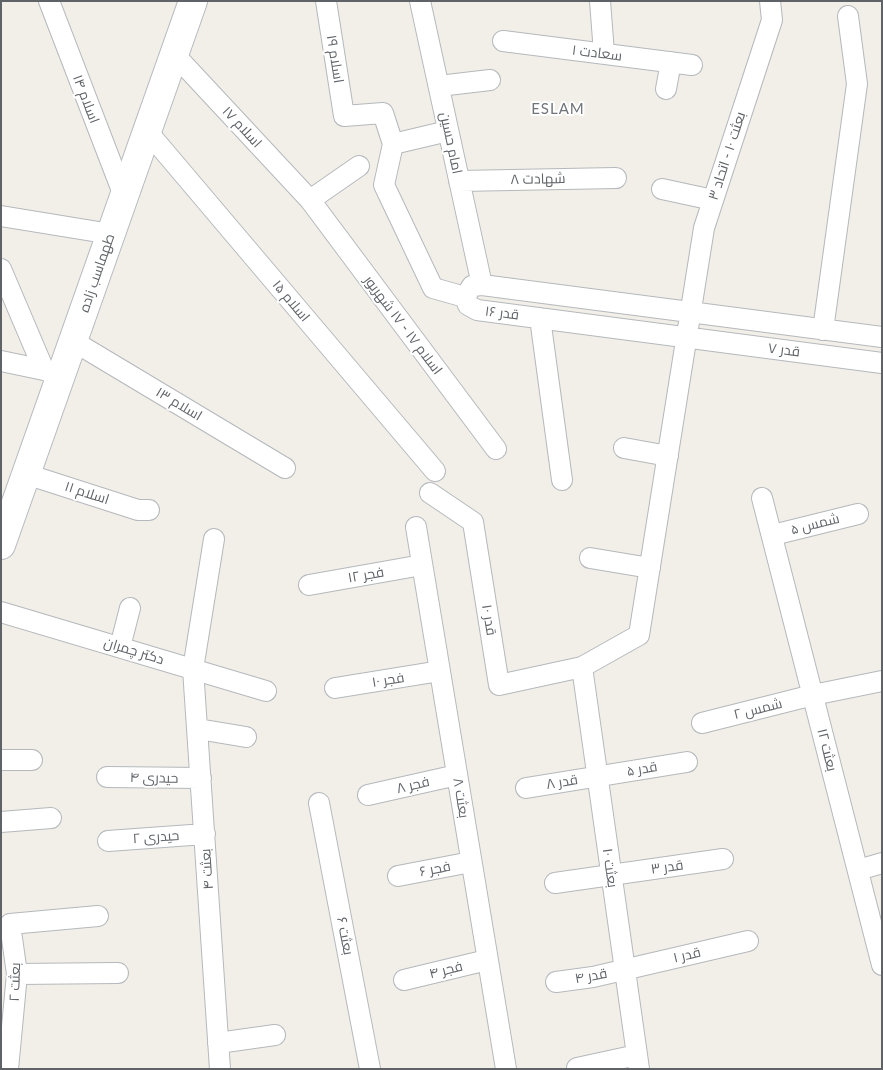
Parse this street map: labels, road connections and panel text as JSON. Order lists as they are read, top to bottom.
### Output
{
  "streets": {
    "main road": ["طهماسب زاده"],
    "street": [
      "سعادت ۱",
      "اسلام ۱۹",
      "اسلام ۱۴",
      "اسلام ۱۷",
      "امام حسین",
      "بعثت ۱۰ - اتحاد ۳",
      "شهادت ۸",
      "اسلام ۱۵",
      "قدر ۱۶",
      "اسلام ۱۷ - ۱۷ شهریور",
      "قدر ۷",
      "اسلام ۱۳",
      "اسلام ۱۱",
      "شمس ۵",
      "فجر ۱۲",
      "قدر ۱۰",
      "دکتر چمران",
      "فجر ۱۰",
      "شمس ۲",
      "بعثت ۱۲",
      "قدر ۵",
      "حیدری ۴",
      "قدر ۸",
      "فجر ۸",
      "بعثت ۸",
      "حیدری ۲",
      "قدر ۳",
      "بعثت ۱۰",
      "بعثت ۴",
      "فجر ۶",
      "بعثت ۶",
      "قدر ۱",
      "فجر ۴",
      "قدر ۴",
      "بعثت ۲"
    ]
  },
  "crossings": [
    ["اسلام ۱۴", "طهماسب زاده"],
    ["اسلام ۱۷", "طهماسب زاده"],
    ["اسلام ۱۷", "اسلام ۱۷ - ۱۷ شهریور"],
    ["امام حسین", "شهادت ۸"],
    ["امام حسین", "قدر ۱۶"],
    ["بعثت ۱۰ - اتحاد ۳", "قدر ۱۶"],
    ["بعثت ۱۰ - اتحاد ۳", "قدر ۷"],
    ["بعثت ۱۰ - اتحاد ۳", "قدر ۱۰"],
    ["بعثت ۱۰ - اتحاد ۳", "بعثت ۱۰"],
    ["طهماسب زاده", "اسلام ۱۵"],
    ["طهماسب زاده", "اسلام ۱۳"],
    ["طهماسب زاده", "اسلام ۱۱"],
    ["قدر ۱۶", "قدر ۷"],
    ["شمس ۵", "بعثت ۱۲"],
    ["فجر ۱۲", "بعثت ۸"],
    ["قدر ۱۰", "بعثت ۱۰"],
    ["دکتر چمران", "بعثت ۴"],
    ["فجر ۱۰", "بعثت ۸"],
    ["شمس ۲", "بعثت ۱۲"],
    ["قدر ۵", "قدر ۸"],
    ["قدر ۵", "بعثت ۱۰"],
    ["حیدری ۴", "بعثت ۴"],
    ["قدر ۸", "بعثت ۱۰"],
    ["فجر ۸", "بعثت ۸"],
    ["بعثت ۸", "فجر ۶"],
    ["بعثت ۸", "فجر ۴"],
    ["حیدری ۲", "بعثت ۴"],
    ["قدر ۳", "بعثت ۱۰"],
    ["بعثت ۱۰", "قدر ۱"],
    ["بعثت ۱۰", "قدر ۴"],
    ["قدر ۱", "قدر ۴"]
  ],
  "districts": ["ESLAM"]
}
